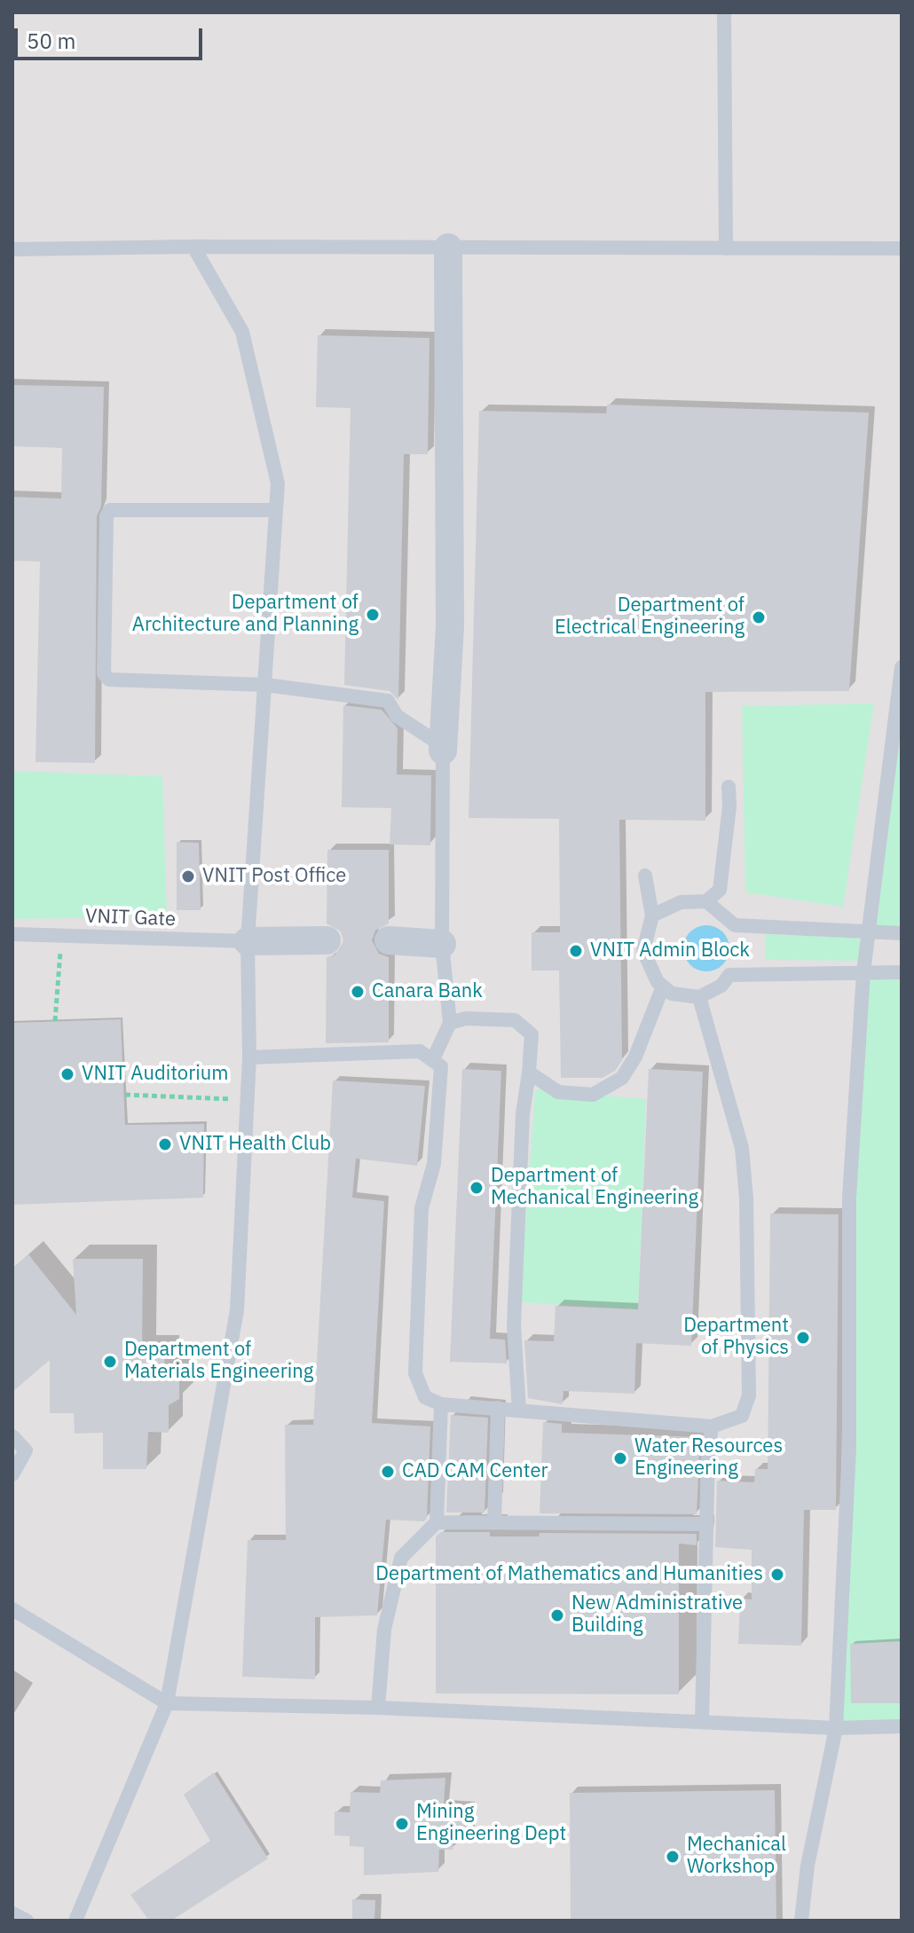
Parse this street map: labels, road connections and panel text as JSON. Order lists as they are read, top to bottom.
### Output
{
  "streets": {
    "lane": ["VNIT Gate"]
  },
  "places": [
    "Department of Architecture and Planning",
    "Department of Electrical Engineering",
    "VNIT Post Office",
    "VNIT Admin Block",
    "Canara Bank",
    "VNIT Auditorium",
    "VNIT Health Club",
    "Department of Mechanical Engineering",
    "Department of Physics",
    "Department of Materials Engineering",
    "Water Resources Engineering",
    "CAD CAM Center",
    "Department of Mathematics and Humanities",
    "New Administrative Building",
    "Mining Engineering Dept",
    "Mechanical Workshop"
  ],
  "scale_bar": "50 m"
}
